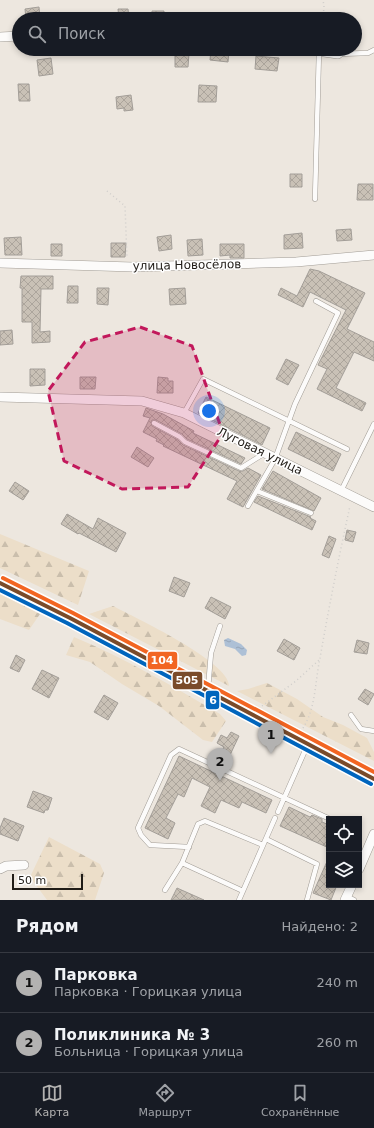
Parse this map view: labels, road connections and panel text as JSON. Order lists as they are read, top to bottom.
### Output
{
  "streets": {
    "street": ["улица Новосёлов", "Луговая улица"]
  },
  "lines": ["transit line 104", "transit line 505", "transit line 6"],
  "scale_bar": "50 m",
  "page": {
    "search": "Поиск",
    "pins": ["1", "2"],
    "scale": "50 m",
    "heading": ["Рядом", "Найдено: 2"],
    "list": [
      {
        "mark": "1",
        "name": "Парковка",
        "note": "Парковка · Горицкая улица",
        "value": "240 m"
      },
      {
        "mark": "2",
        "name": "Поликлиника № 3",
        "note": "Больница · Горицкая улица",
        "value": "260 m"
      }
    ],
    "nav": ["Карта", "Маршрут", "Сохранённые"]
  }
}
